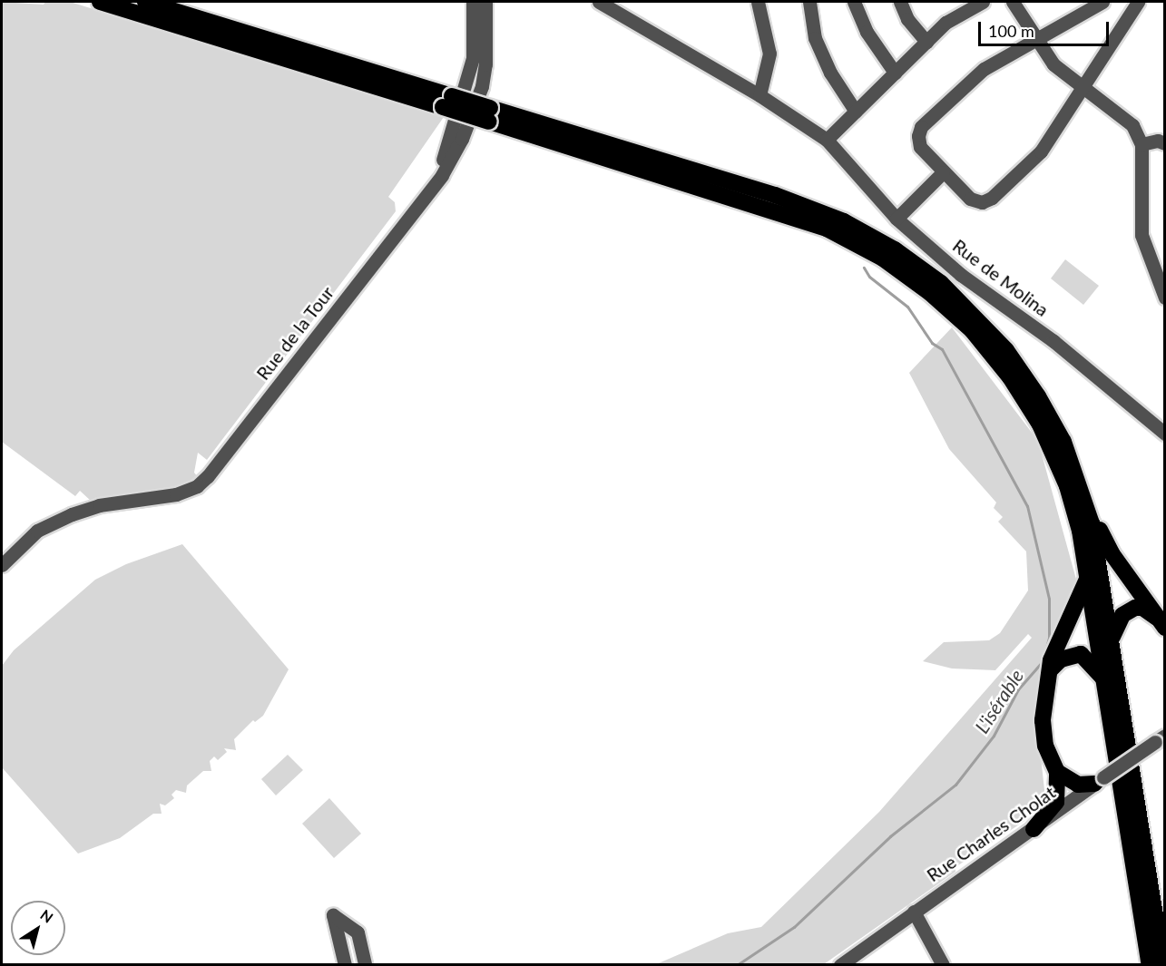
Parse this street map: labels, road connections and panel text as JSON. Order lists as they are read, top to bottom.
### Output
{
  "streets": {
    "street": ["Rue de Molina", "Rue de la Tour", "Rue Charles Cholat"]
  },
  "water": ["L'isérable"],
  "scale_bar": "100 m",
  "north": "top right"
}
